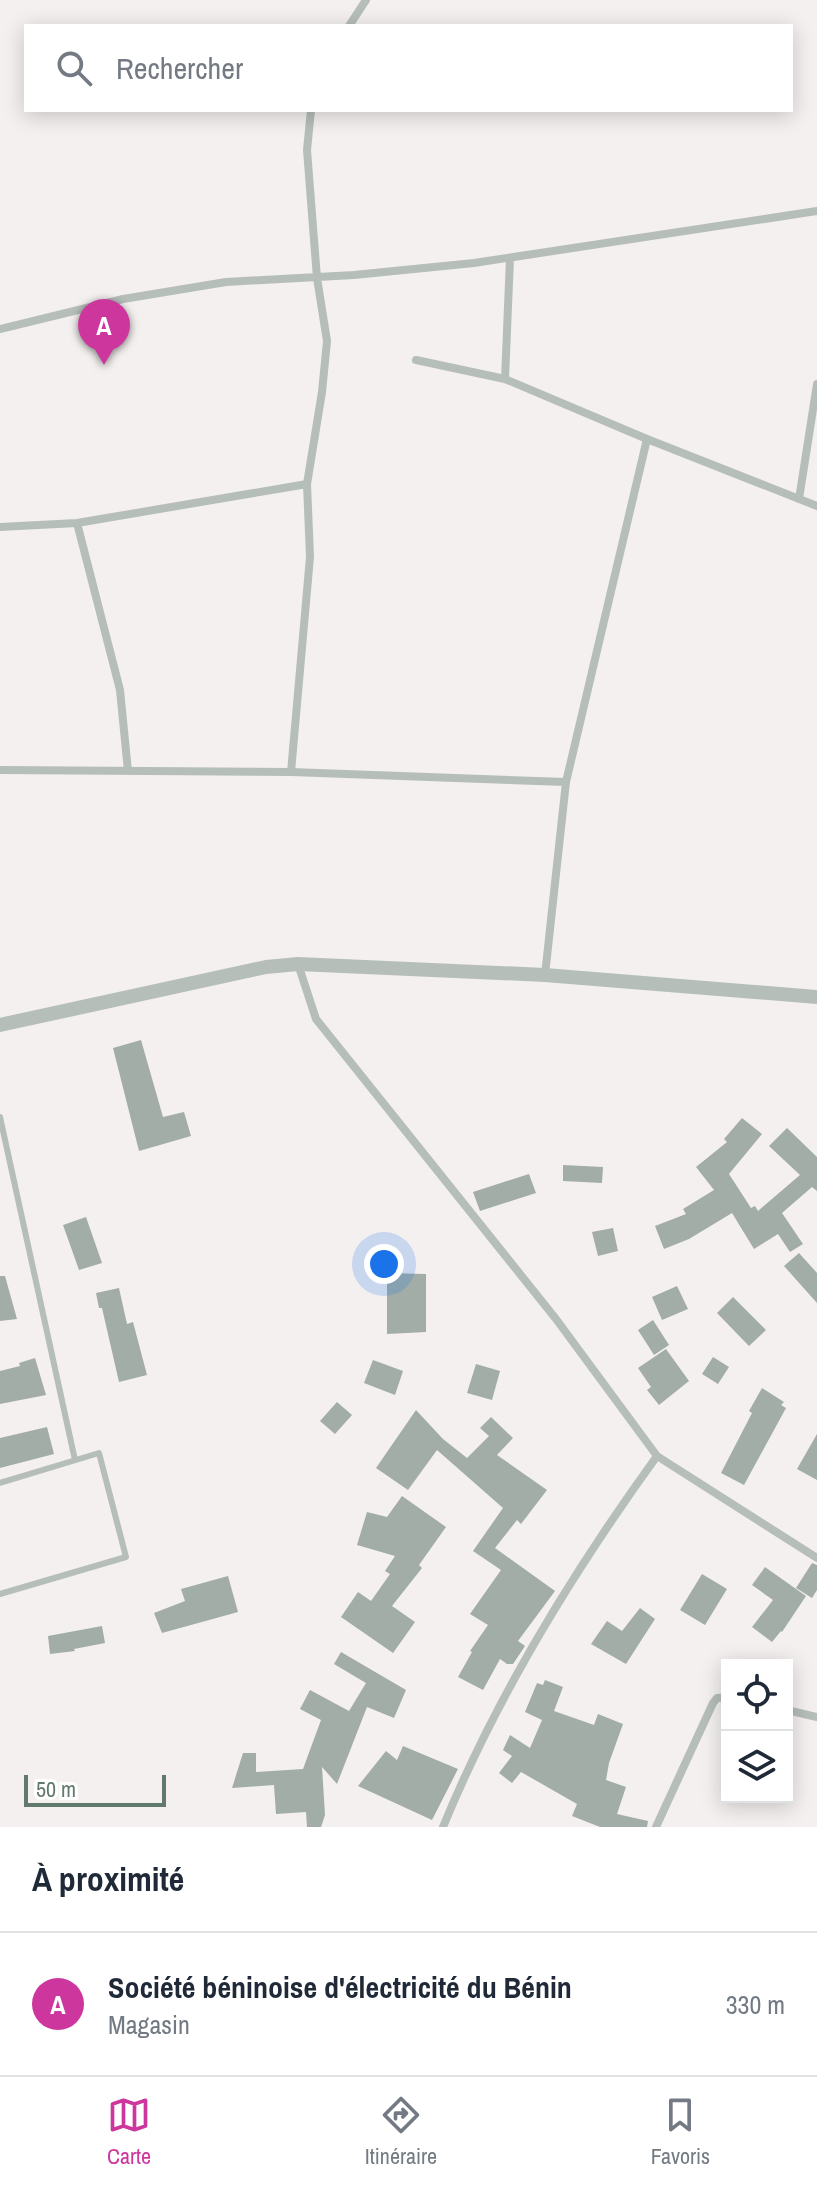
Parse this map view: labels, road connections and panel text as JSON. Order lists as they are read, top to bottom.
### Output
{
  "scale_bar": "50 m",
  "page": {
    "search": "Rechercher",
    "pins": "A",
    "scale": "50 m",
    "heading": "À proximité",
    "list": [
      {
        "mark": "A",
        "name": "Société béninoise d'électricité du Bénin",
        "note": "Magasin",
        "value": "330 m"
      }
    ],
    "nav": ["Carte", "Itinéraire", "Favoris"]
  }
}
